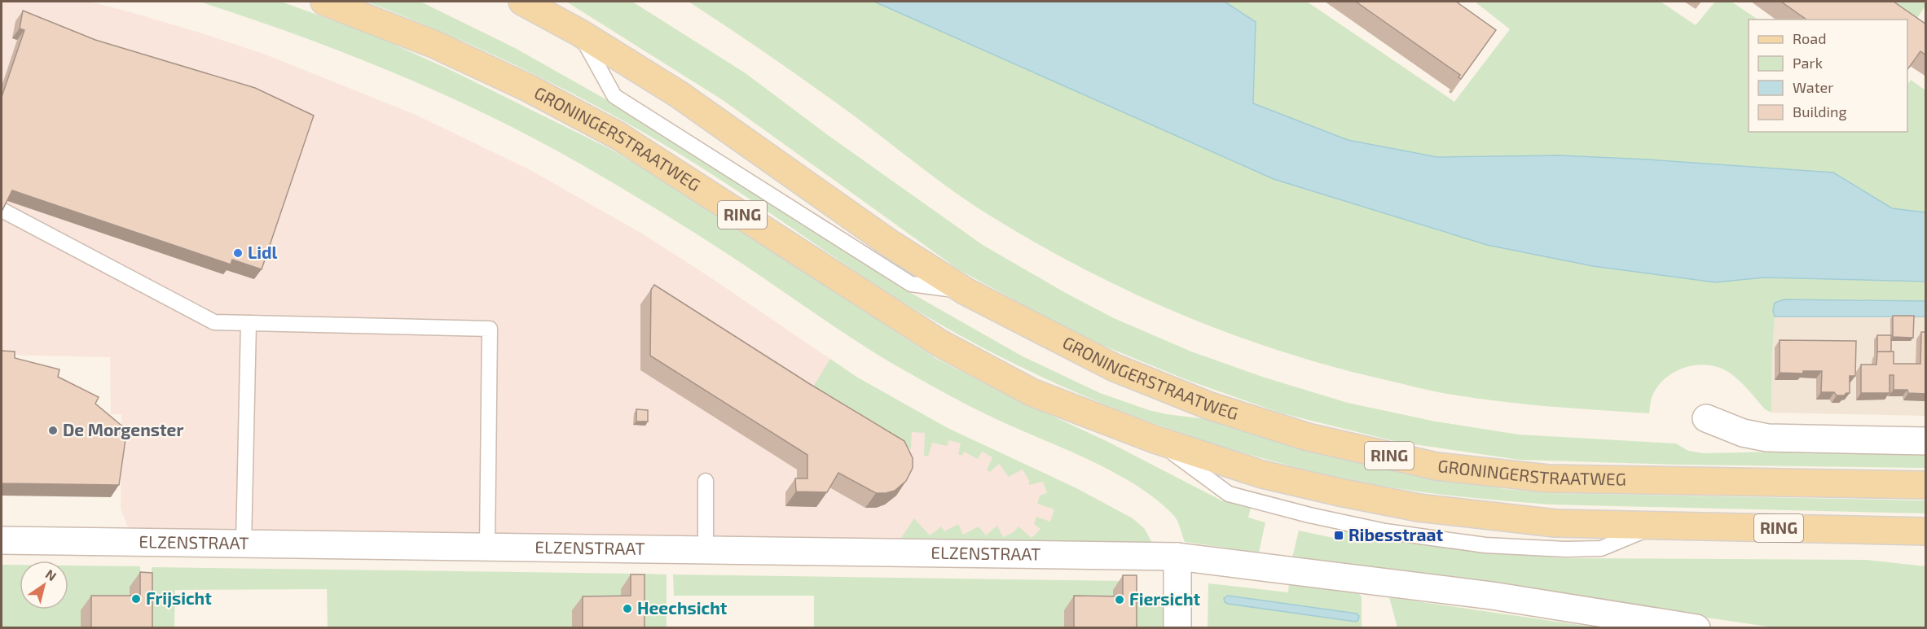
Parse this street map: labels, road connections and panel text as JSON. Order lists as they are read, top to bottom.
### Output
{
  "streets": {
    "main road": ["GRONINGERSTRAATWEG", "RING"],
    "street": ["ELZENSTRAAT"]
  },
  "places": {
    "other": [
      "Lidl",
      "De Morgenster",
      "Frijsicht",
      "Fiersicht",
      "Heechsicht"
    ],
    "transit": ["Ribesstraat"]
  },
  "legend": [
    "Road",
    "Park",
    "Water",
    "Building"
  ],
  "north": "top right"
}
